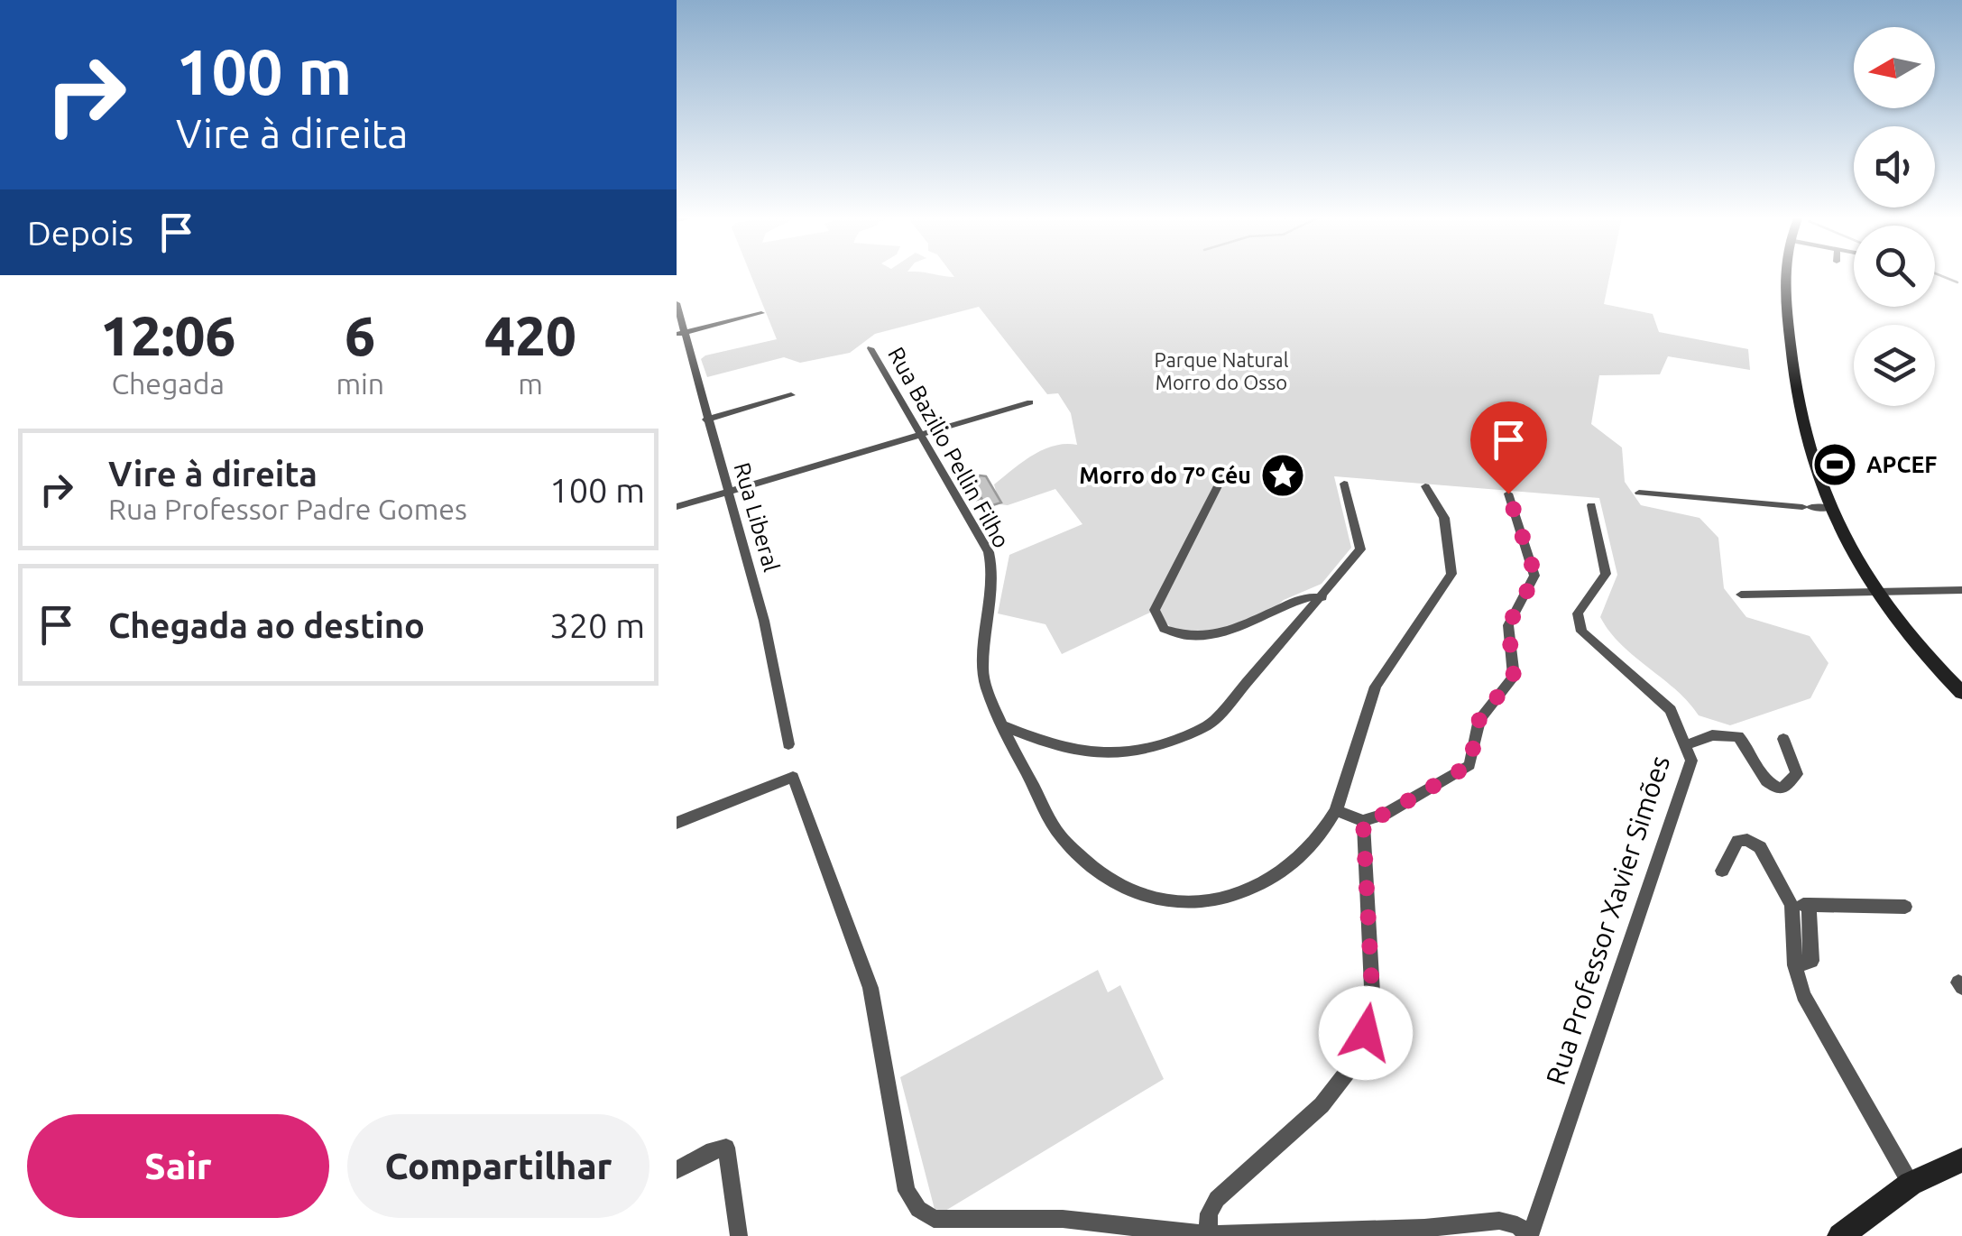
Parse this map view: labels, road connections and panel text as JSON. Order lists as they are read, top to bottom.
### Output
{
  "streets": {
    "street": ["Rua Bazilio Pellin Filho", "Rua Liberal", "Rua Professor Xavier Simões"]
  },
  "parks": ["Parque Natural Morro do Osso"],
  "places": {
    "sports": ["APCEF"],
    "place": ["Morro do 7º Céu"]
  },
  "north": "left",
  "page": {
    "turn": ["100 m", "Vire à direita"],
    "then": "Depois",
    "eta": [
      "12:06",
      "Chegada",
      "6",
      "min",
      "420",
      "m"
    ],
    "list": [
      {
        "name": "Vire à direita",
        "note": "Rua Professor Padre Gomes",
        "value": "100 m"
      },
      {
        "name": "Chegada ao destino",
        "value": "320 m"
      }
    ],
    "buttons": ["Sair", "Compartilhar"]
  }
}
